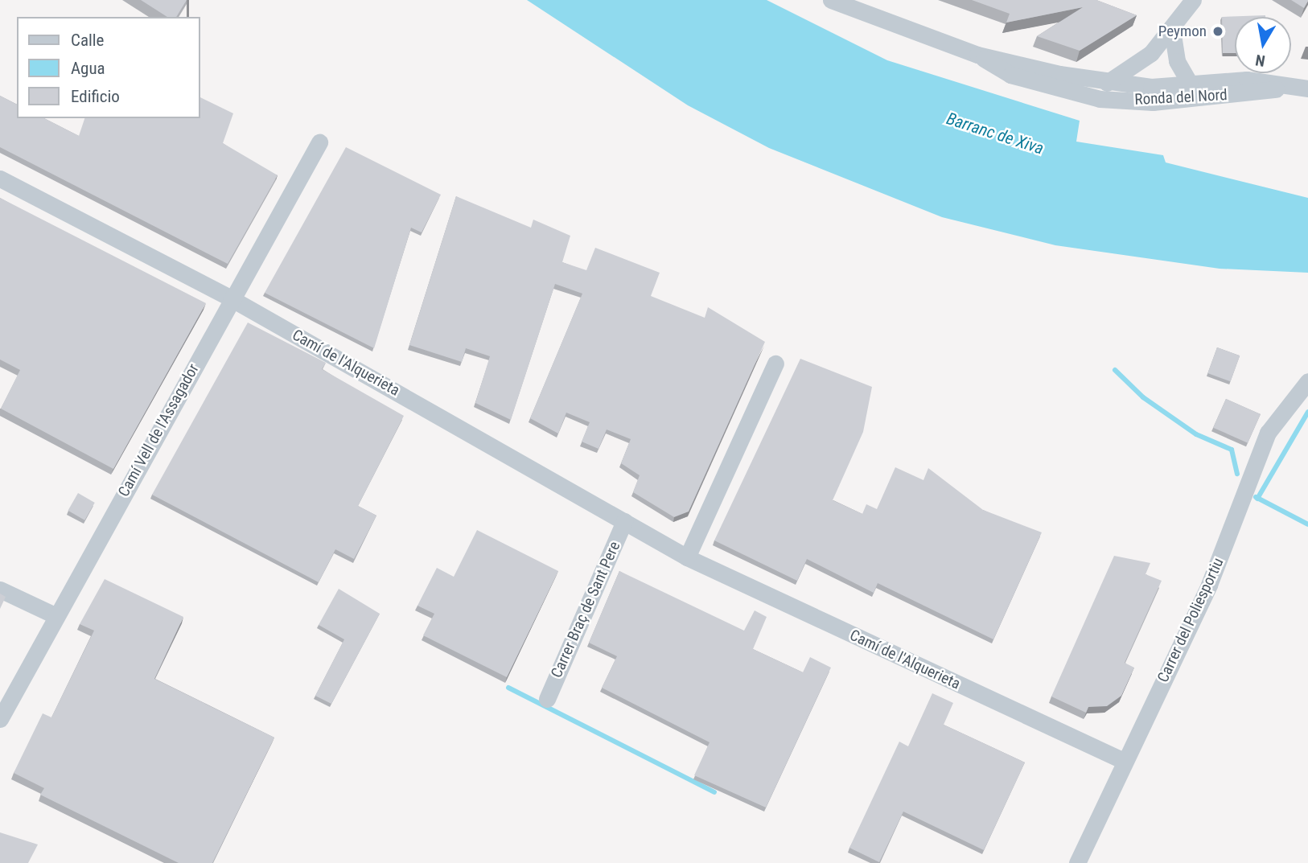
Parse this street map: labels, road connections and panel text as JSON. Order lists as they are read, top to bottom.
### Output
{
  "streets": {
    "street": [
      "Ronda del Nord",
      "Camí de l'Alquerieta",
      "Camí Vell de l'Assagador",
      "Carrer Braç de Sant Pere",
      "Carrer del Poliesportiu"
    ]
  },
  "crossings": [
    ["Camí de l'Alquerieta", "Camí Vell de l'Assagador"],
    ["Camí de l'Alquerieta", "Carrer Braç de Sant Pere"],
    ["Camí de l'Alquerieta", "Carrer del Poliesportiu"]
  ],
  "water": ["Barranc de Xiva"],
  "places": ["Peymon"],
  "legend": ["Calle", "Agua", "Edificio"],
  "north": "bottom"
}
